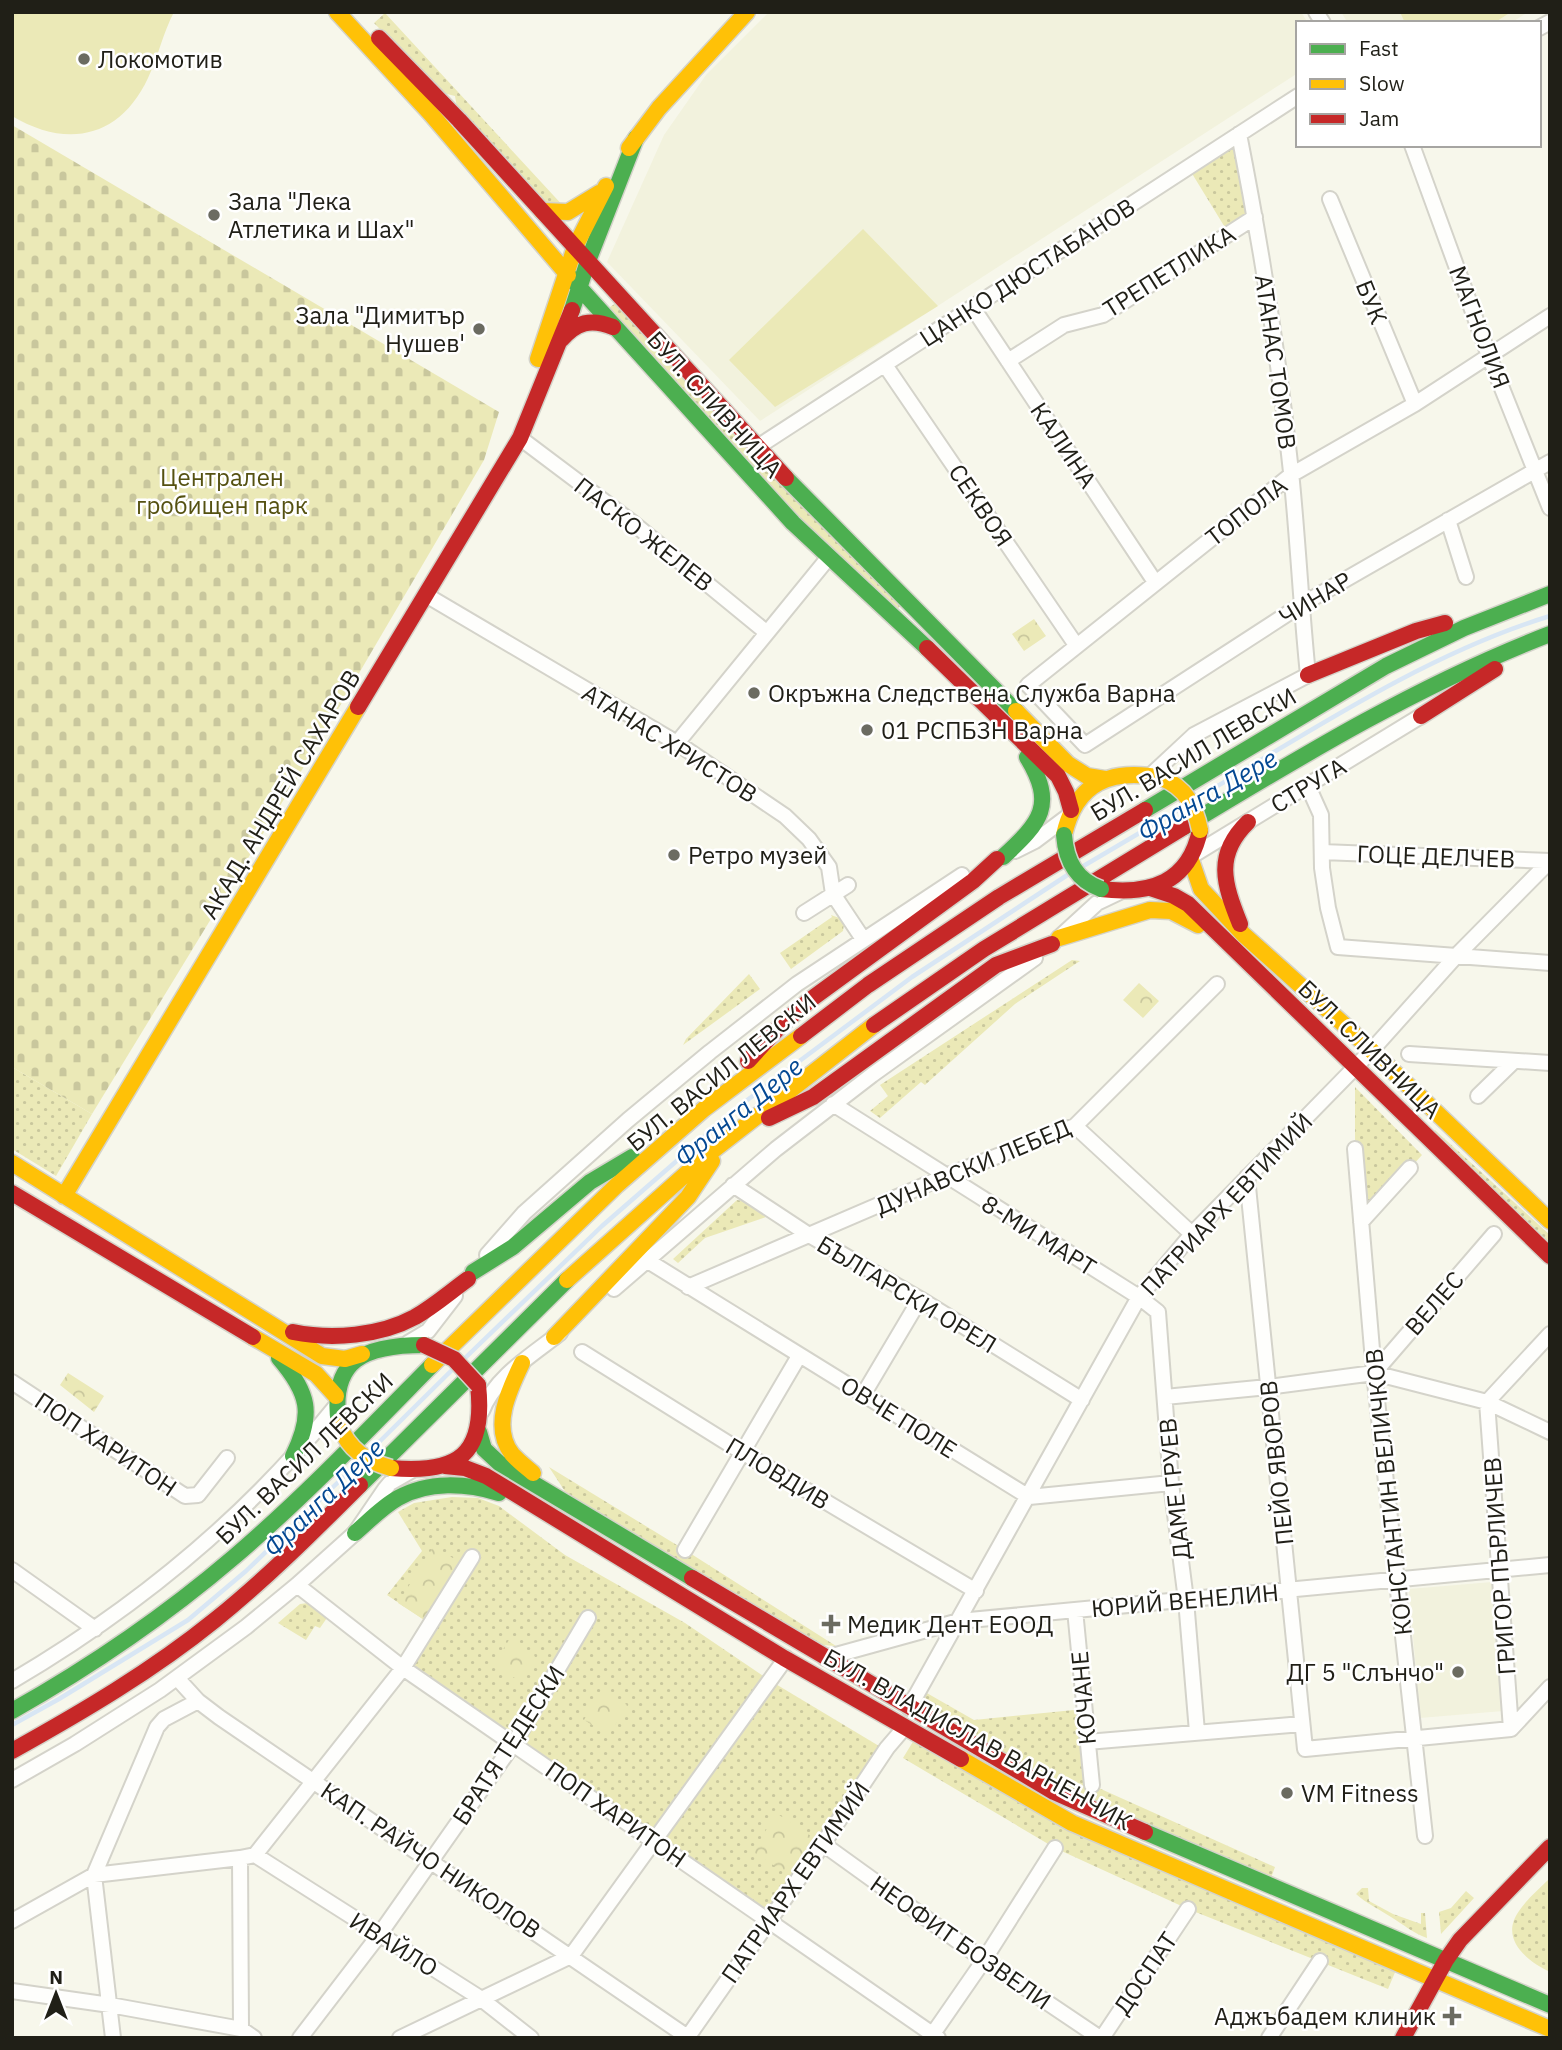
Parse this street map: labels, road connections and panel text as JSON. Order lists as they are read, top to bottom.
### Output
{
  "streets": {
    "main road": [
      "БУЛ. СЛИВНИЦА",
      "БУЛ. ВАСИЛ ЛЕВСКИ",
      "АКАД. АНДРЕЙ САХАРОВ",
      "БУЛ. ВЛАДИСЛАВ ВАРНЕНЧИК"
    ],
    "street": [
      "ТРЕПЕТЛИКА",
      "ЦАНКО ДЮСТАБАНОВ",
      "БУК",
      "МАГНОЛИЯ",
      "АТАНАС ТОМОВ",
      "КАЛИНА",
      "СЕКВОЯ",
      "ТОПОЛА",
      "ПАСКО ЖЕЛЕВ",
      "ЧИНАР",
      "АТАНАС ХРИСТОВ",
      "СТРУГА",
      "ГОЦЕ ДЕЛЧЕВ",
      "ДУНАВСКИ ЛЕБЕД",
      "ПАТРИАРХ ЕВТИМИЙ",
      "8-МИ МАРТ",
      "БЪЛГАРСКИ ОРЕЛ",
      "ВЕЛЕС",
      "ОВЧЕ ПОЛЕ",
      "ПОП ХАРИТОН",
      "ПЕЙО ЯВОРОВ",
      "ПЛОВДИВ",
      "ДАМЕ ГРУЕВ",
      "КОНСТАНТИН ВЕЛИЧКОВ",
      "ГРИГОР ПЪРЛИЧЕВ",
      "ЮРИЙ ВЕНЕЛИН",
      "КОЧАНЕ",
      "БРАТЯ ТЕДЕСКИ",
      "КАП. РАЙЧО НИКОЛОВ",
      "НЕОФИТ БОЗВЕЛИ",
      "ИВАЙЛО",
      "ДОСПАТ"
    ]
  },
  "crossings": [
    ["ТРЕПЕТЛИКА", "АТАНАС ТОМОВ"],
    ["ТРЕПЕТЛИКА", "КАЛИНА"],
    ["ЦАНКО ДЮСТАБАНОВ", "АТАНАС ТОМОВ"],
    ["ЦАНКО ДЮСТАБАНОВ", "БУЛ. СЛИВНИЦА"],
    ["ЦАНКО ДЮСТАБАНОВ", "КАЛИНА"],
    ["ЦАНКО ДЮСТАБАНОВ", "СЕКВОЯ"],
    ["БУК", "ТОПОЛА"],
    ["МАГНОЛИЯ", "ТОПОЛА"],
    ["МАГНОЛИЯ", "ЧИНАР"],
    ["АТАНАС ТОМОВ", "ТОПОЛА"],
    ["АТАНАС ТОМОВ", "ЧИНАР"],
    ["БУЛ. СЛИВНИЦА", "СТРУГА"],
    ["БУЛ. СЛИВНИЦА", "АКАД. АНДРЕЙ САХАРОВ"],
    ["БУЛ. СЛИВНИЦА", "ПАТРИАРХ ЕВТИМИЙ"],
    ["КАЛИНА", "ТОПОЛА"],
    ["СЕКВОЯ", "ТОПОЛА"],
    ["ТОПОЛА", "ЧИНАР"],
    ["ПАСКО ЖЕЛЕВ", "АКАД. АНДРЕЙ САХАРОВ"],
    ["АТАНАС ХРИСТОВ", "АКАД. АНДРЕЙ САХАРОВ"],
    ["ГОЦЕ ДЕЛЧЕВ", "ПАТРИАРХ ЕВТИМИЙ"],
    ["ДУНАВСКИ ЛЕБЕД", "8-МИ МАРТ"],
    ["ДУНАВСКИ ЛЕБЕД", "БЪЛГАРСКИ ОРЕЛ"],
    ["ДУНАВСКИ ЛЕБЕД", "ОВЧЕ ПОЛЕ"],
    ["ПАТРИАРХ ЕВТИМИЙ", "8-МИ МАРТ"],
    ["ПАТРИАРХ ЕВТИМИЙ", "БЪЛГАРСКИ ОРЕЛ"],
    ["ПАТРИАРХ ЕВТИМИЙ", "ОВЧЕ ПОЛЕ"],
    ["ПАТРИАРХ ЕВТИМИЙ", "ПОП ХАРИТОН"],
    ["ПАТРИАРХ ЕВТИМИЙ", "ПЕЙО ЯВОРОВ"],
    ["ПАТРИАРХ ЕВТИМИЙ", "ПЛОВДИВ"],
    ["ПАТРИАРХ ЕВТИМИЙ", "ДАМЕ ГРУЕВ"],
    ["ПАТРИАРХ ЕВТИМИЙ", "ЮРИЙ ВЕНЕЛИН"],
    ["ПАТРИАРХ ЕВТИМИЙ", "БУЛ. ВЛАДИСЛАВ ВАРНЕНЧИК"],
    ["ПАТРИАРХ ЕВТИМИЙ", "КАП. РАЙЧО НИКОЛОВ"],
    ["ПАТРИАРХ ЕВТИМИЙ", "НЕОФИТ БОЗВЕЛИ"],
    ["8-МИ МАРТ", "ДАМЕ ГРУЕВ"],
    ["ВЕЛЕС", "КОНСТАНТИН ВЕЛИЧКОВ"],
    ["ПОП ХАРИТОН", "БРАТЯ ТЕДЕСКИ"],
    ["ПЕЙО ЯВОРОВ", "КОНСТАНТИН ВЕЛИЧКОВ"],
    ["ПЕЙО ЯВОРОВ", "ЮРИЙ ВЕНЕЛИН"],
    ["ДАМЕ ГРУЕВ", "ЮРИЙ ВЕНЕЛИН"],
    ["КОНСТАНТИН ВЕЛИЧКОВ", "ЮРИЙ ВЕНЕЛИН"],
    ["ГРИГОР ПЪРЛИЧЕВ", "ЮРИЙ ВЕНЕЛИН"],
    ["ЮРИЙ ВЕНЕЛИН", "КОЧАНЕ"],
    ["ЮРИЙ ВЕНЕЛИН", "БУЛ. ВЛАДИСЛАВ ВАРНЕНЧИК"],
    ["БРАТЯ ТЕДЕСКИ", "КАП. РАЙЧО НИКОЛОВ"],
    ["БРАТЯ ТЕДЕСКИ", "ИВАЙЛО"],
    ["НЕОФИТ БОЗВЕЛИ", "ДОСПАТ"]
  ],
  "water": ["Франга Дере"],
  "parks": ["Централен гробищен парк"],
  "places": {
    "other": [
      "Локомотив",
      "Зала \"Лека Атлетика и Шах\"",
      "Зала \"Димитър Нушев'",
      "Окръжна Следствена Служба Варна",
      "01 РСПБЗН Варна",
      "Ретро музей",
      "ДГ 5 \"Слънчо\"",
      "VM Fitness"
    ],
    "health": ["Медик Дент ЕООД", "Аджъбадем клиник"]
  },
  "legend": ["Fast", "Slow", "Jam"],
  "north": "top"
}
